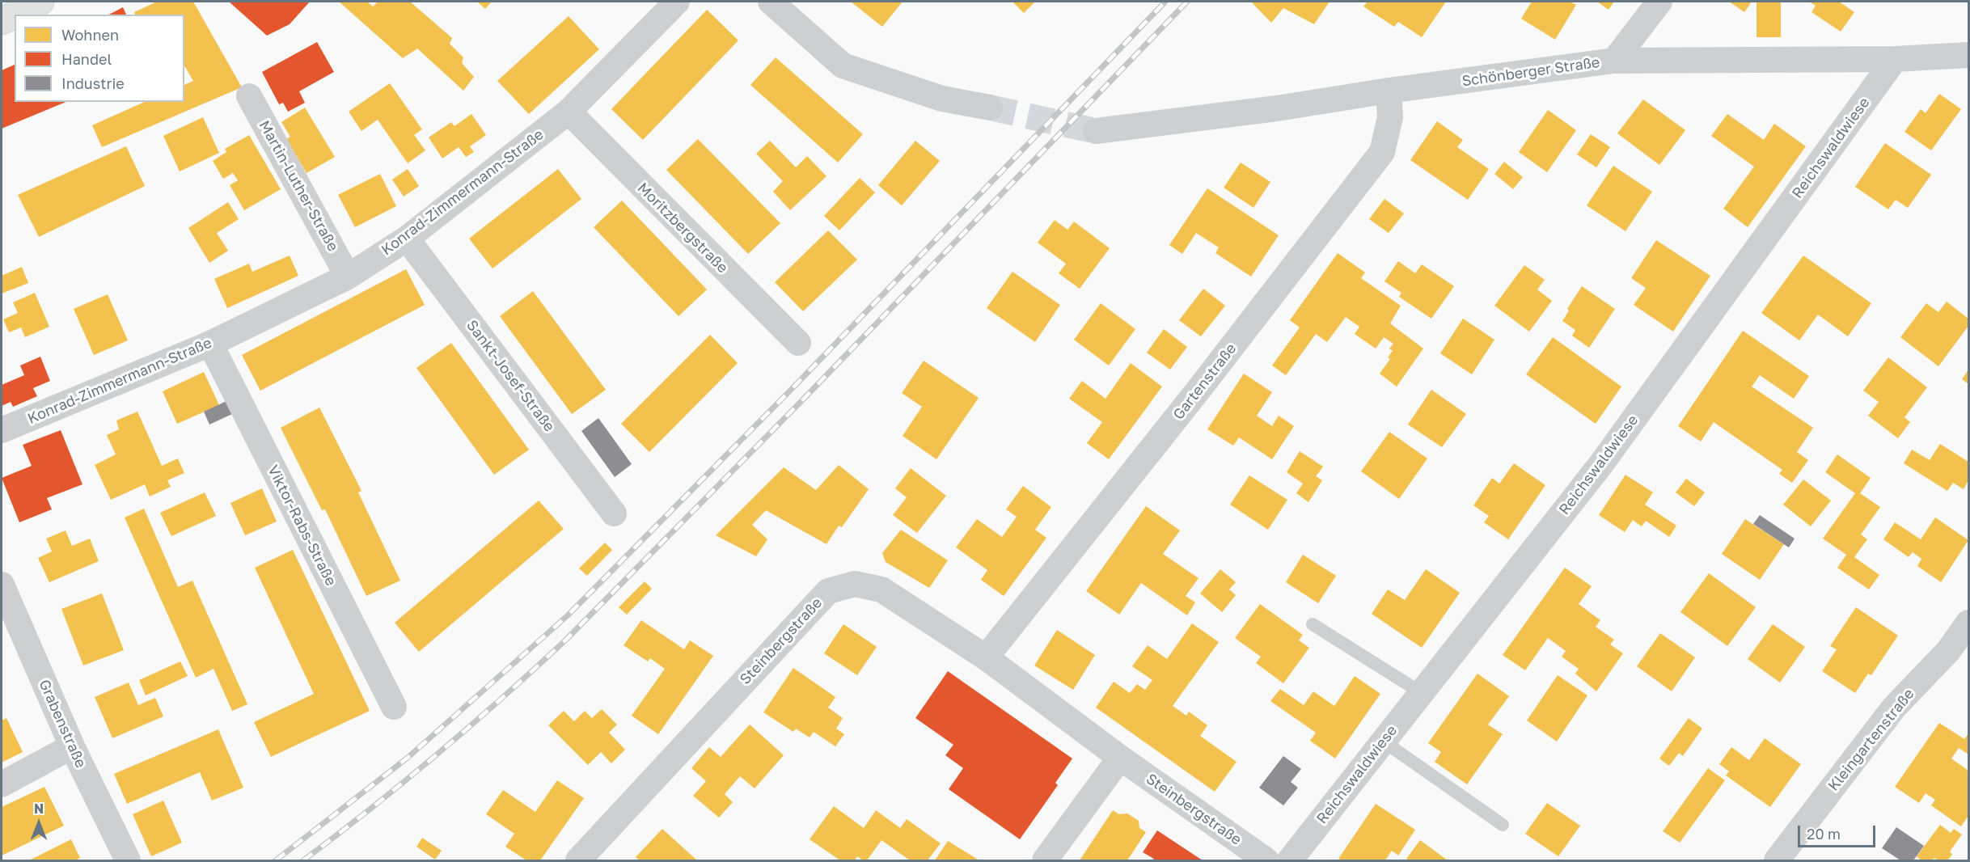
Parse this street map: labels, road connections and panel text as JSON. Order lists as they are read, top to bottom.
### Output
{
  "streets": {
    "street": [
      "Schönberger Straße",
      "Reichswaldwiese",
      "Martin-Luther-Straße",
      "Konrad-Zimmermann-Straße",
      "Moritzbergstraße",
      "Sankt-Josef-Straße",
      "Gartenstraße",
      "Viktor-Rabs-Straße",
      "Steinbergstraße",
      "Grabenstraße",
      "Kleingartenstraße"
    ]
  },
  "crossings": [
    ["Schönberger Straße", "Reichswaldwiese"],
    ["Schönberger Straße", "Gartenstraße"],
    ["Martin-Luther-Straße", "Konrad-Zimmermann-Straße"],
    ["Konrad-Zimmermann-Straße", "Moritzbergstraße"],
    ["Konrad-Zimmermann-Straße", "Sankt-Josef-Straße"],
    ["Konrad-Zimmermann-Straße", "Viktor-Rabs-Straße"],
    ["Gartenstraße", "Steinbergstraße"]
  ],
  "legend": ["Wohnen", "Handel", "Industrie"],
  "scale_bar": "20 m",
  "north": "top"
}
